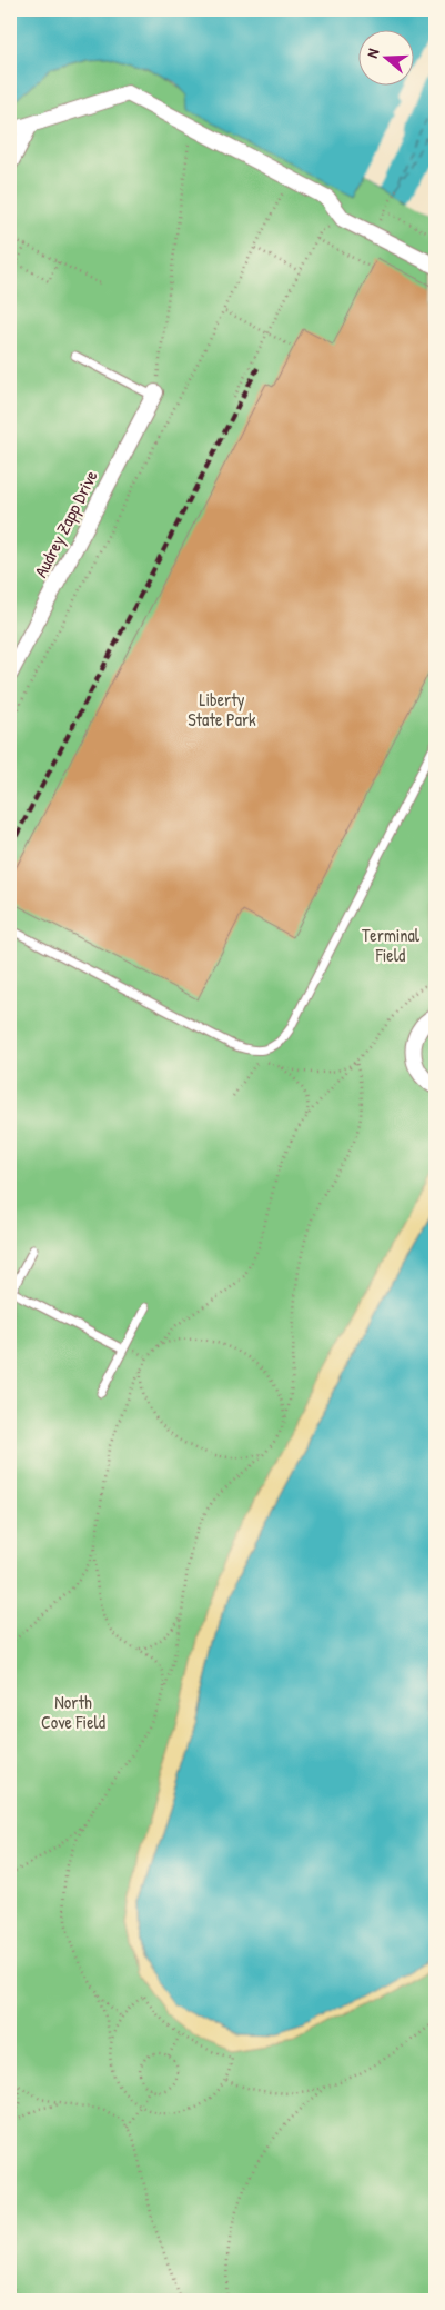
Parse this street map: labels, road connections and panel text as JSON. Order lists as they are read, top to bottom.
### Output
{
  "streets": {
    "street": ["Audrey Zapp Drive"]
  },
  "parks": ["Liberty State Park", "Terminal Field", "North Cove Field"],
  "north": "left"
}
